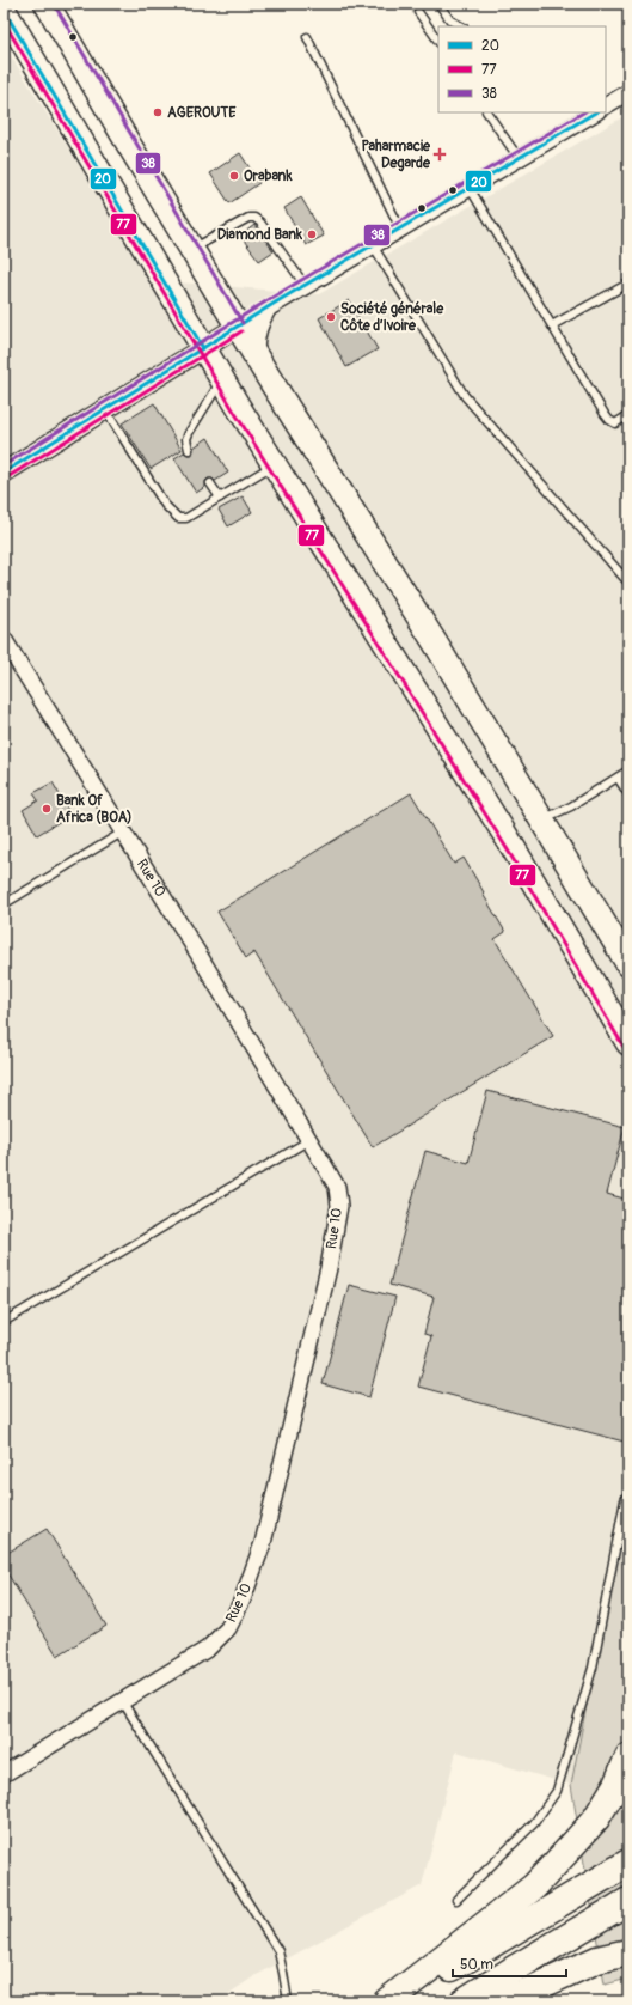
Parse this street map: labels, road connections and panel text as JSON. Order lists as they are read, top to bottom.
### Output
{
  "streets": {
    "street": ["Rue 10"]
  },
  "places": {
    "other": [
      "AGEROUTE",
      "Orabank",
      "Diamond Bank",
      "Société générale Côte d’Ivoire",
      "Bank Of Africa (BOA)"
    ],
    "health": ["Paharmacie Degarde"]
  },
  "lines": ["transit line 38", "transit line 20", "transit line 77"],
  "legend": ["20", "77", "38"],
  "scale_bar": "50 m"
}
